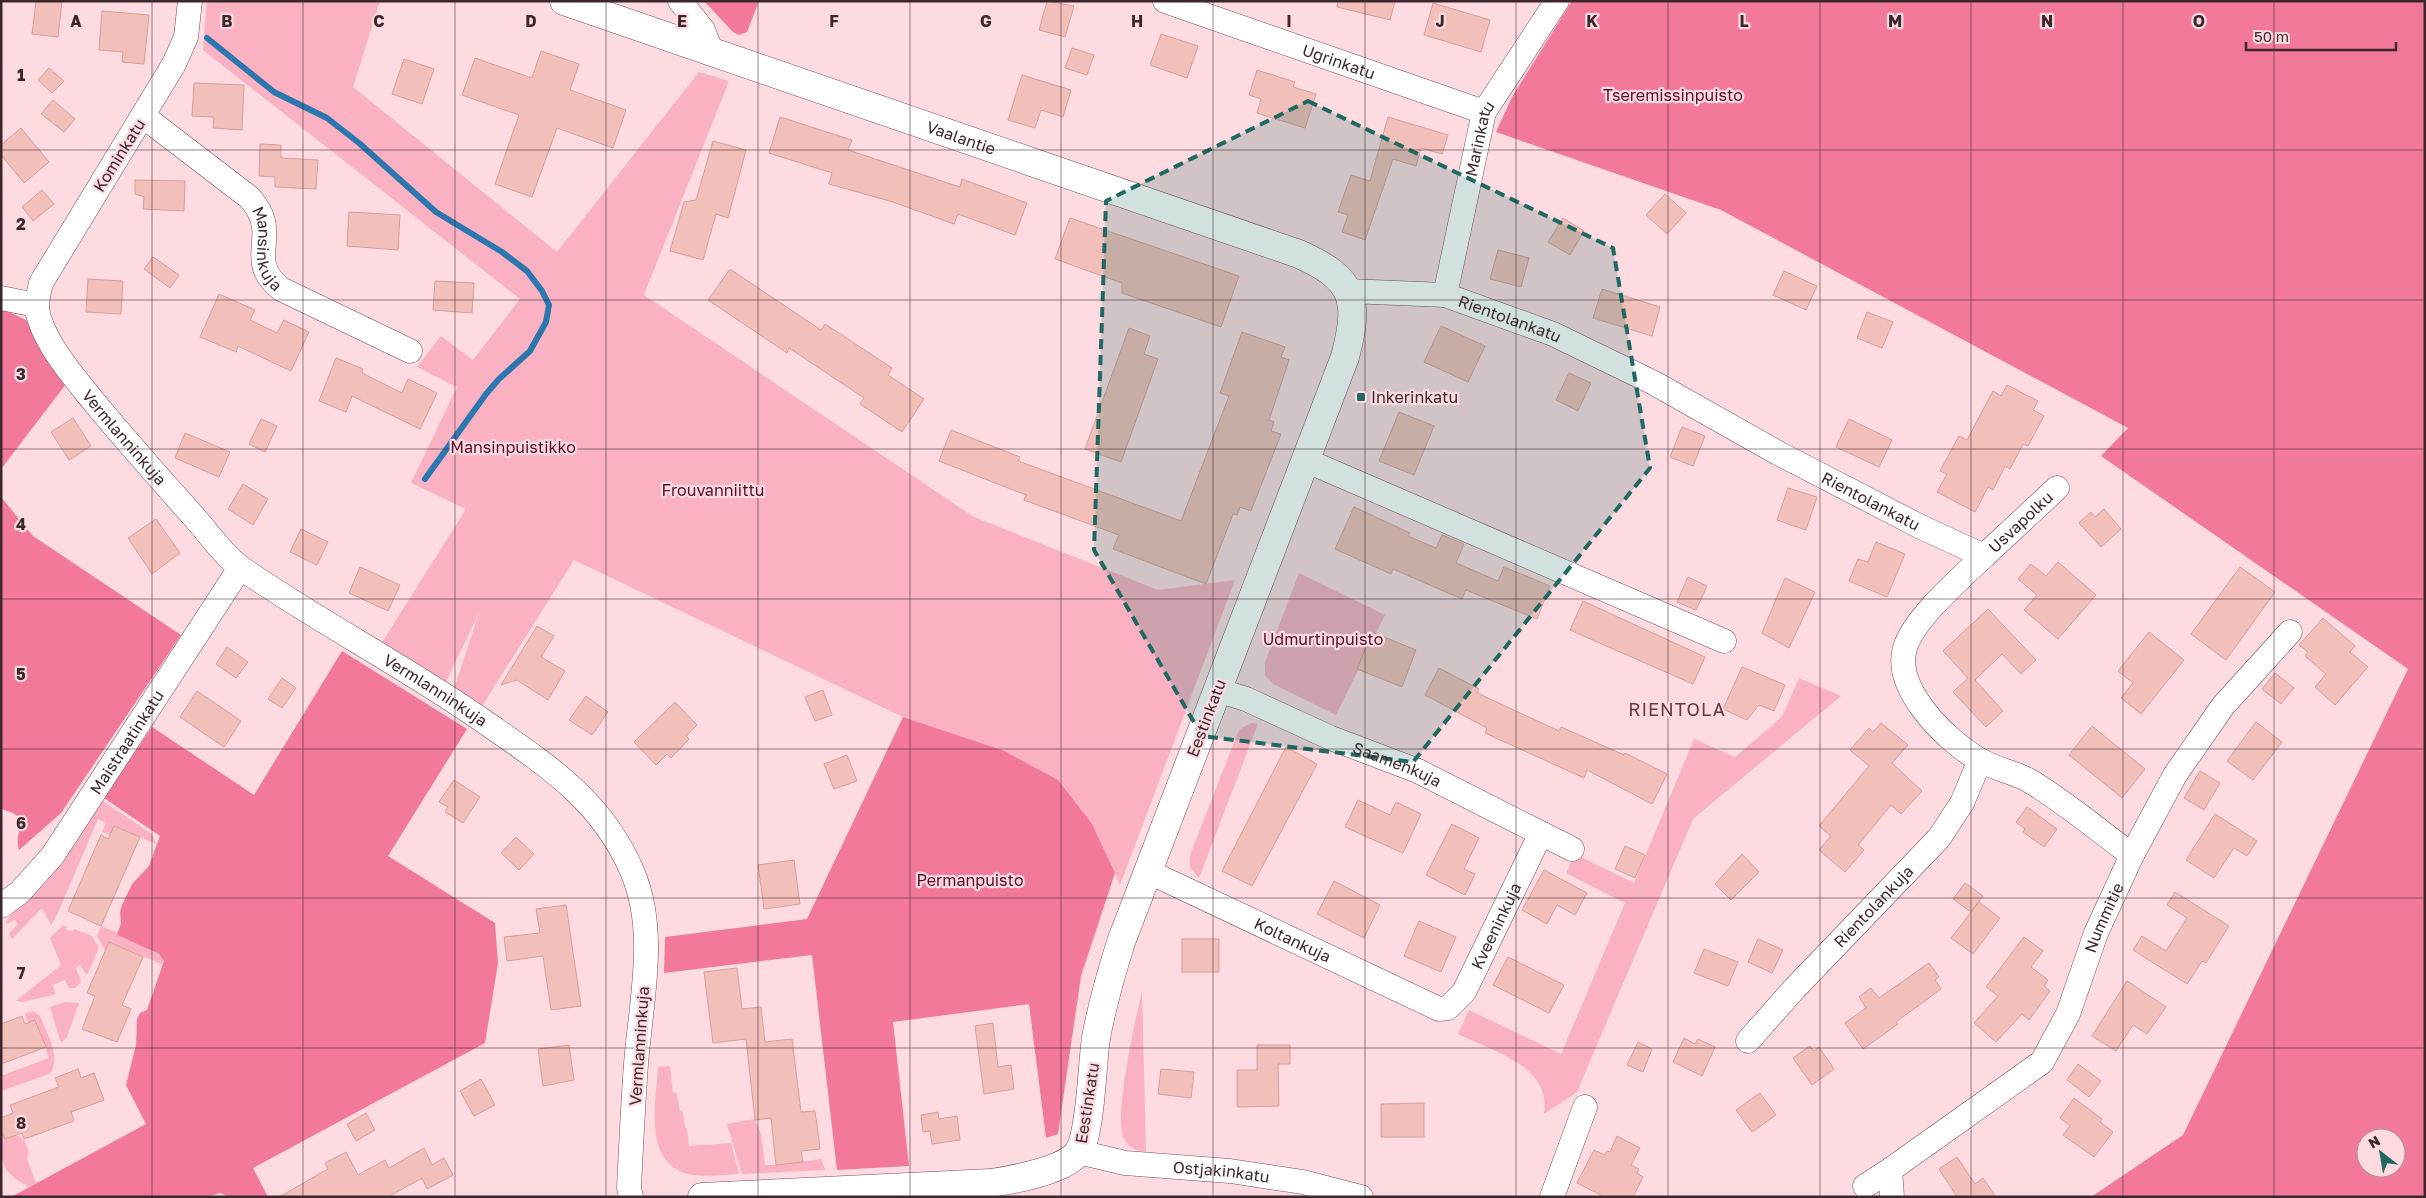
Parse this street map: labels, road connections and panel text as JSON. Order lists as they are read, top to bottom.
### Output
{
  "streets": {
    "street": [
      "Ugrinkatu",
      "Vaalantie",
      "Marinkatu",
      "Kominkatu",
      "Mansinkuja",
      "Rientolankatu",
      "Vermlanninkuja",
      "Usvapolku",
      "Eestinkatu",
      "Maistraatinkatu",
      "Saamenkuja",
      "Rientolankuja",
      "Nummitie",
      "Kveeninkuja",
      "Koltankuja",
      "Ostjakinkatu"
    ]
  },
  "crossings": [
    ["Ugrinkatu", "Marinkatu"],
    ["Vaalantie", "Rientolankatu"],
    ["Vaalantie", "Eestinkatu"],
    ["Marinkatu", "Rientolankatu"],
    ["Kominkatu", "Mansinkuja"],
    ["Kominkatu", "Vermlanninkuja"],
    ["Rientolankatu", "Usvapolku"],
    ["Rientolankatu", "Eestinkatu"],
    ["Vermlanninkuja", "Maistraatinkatu"],
    ["Eestinkatu", "Saamenkuja"],
    ["Eestinkatu", "Koltankuja"],
    ["Eestinkatu", "Ostjakinkatu"],
    ["Saamenkuja", "Kveeninkuja"],
    ["Kveeninkuja", "Koltankuja"]
  ],
  "districts": ["RIENTOLA"],
  "parks": [
    "Tseremissinpuisto",
    "Mansinpuistikko",
    "Frouvanniittu",
    "Udmurtinpuisto",
    "Permanpuisto"
  ],
  "places": {
    "transit": ["Inkerinkatu"]
  },
  "scale_bar": "50 m",
  "north": "top left",
  "grid": {
    "columns": [
      "A",
      "B",
      "C",
      "D",
      "E",
      "F",
      "G",
      "H",
      "I",
      "J",
      "K",
      "L",
      "M",
      "N",
      "O"
    ],
    "rows": [
      "1",
      "2",
      "3",
      "4",
      "5",
      "6",
      "7",
      "8"
    ]
  }
}
